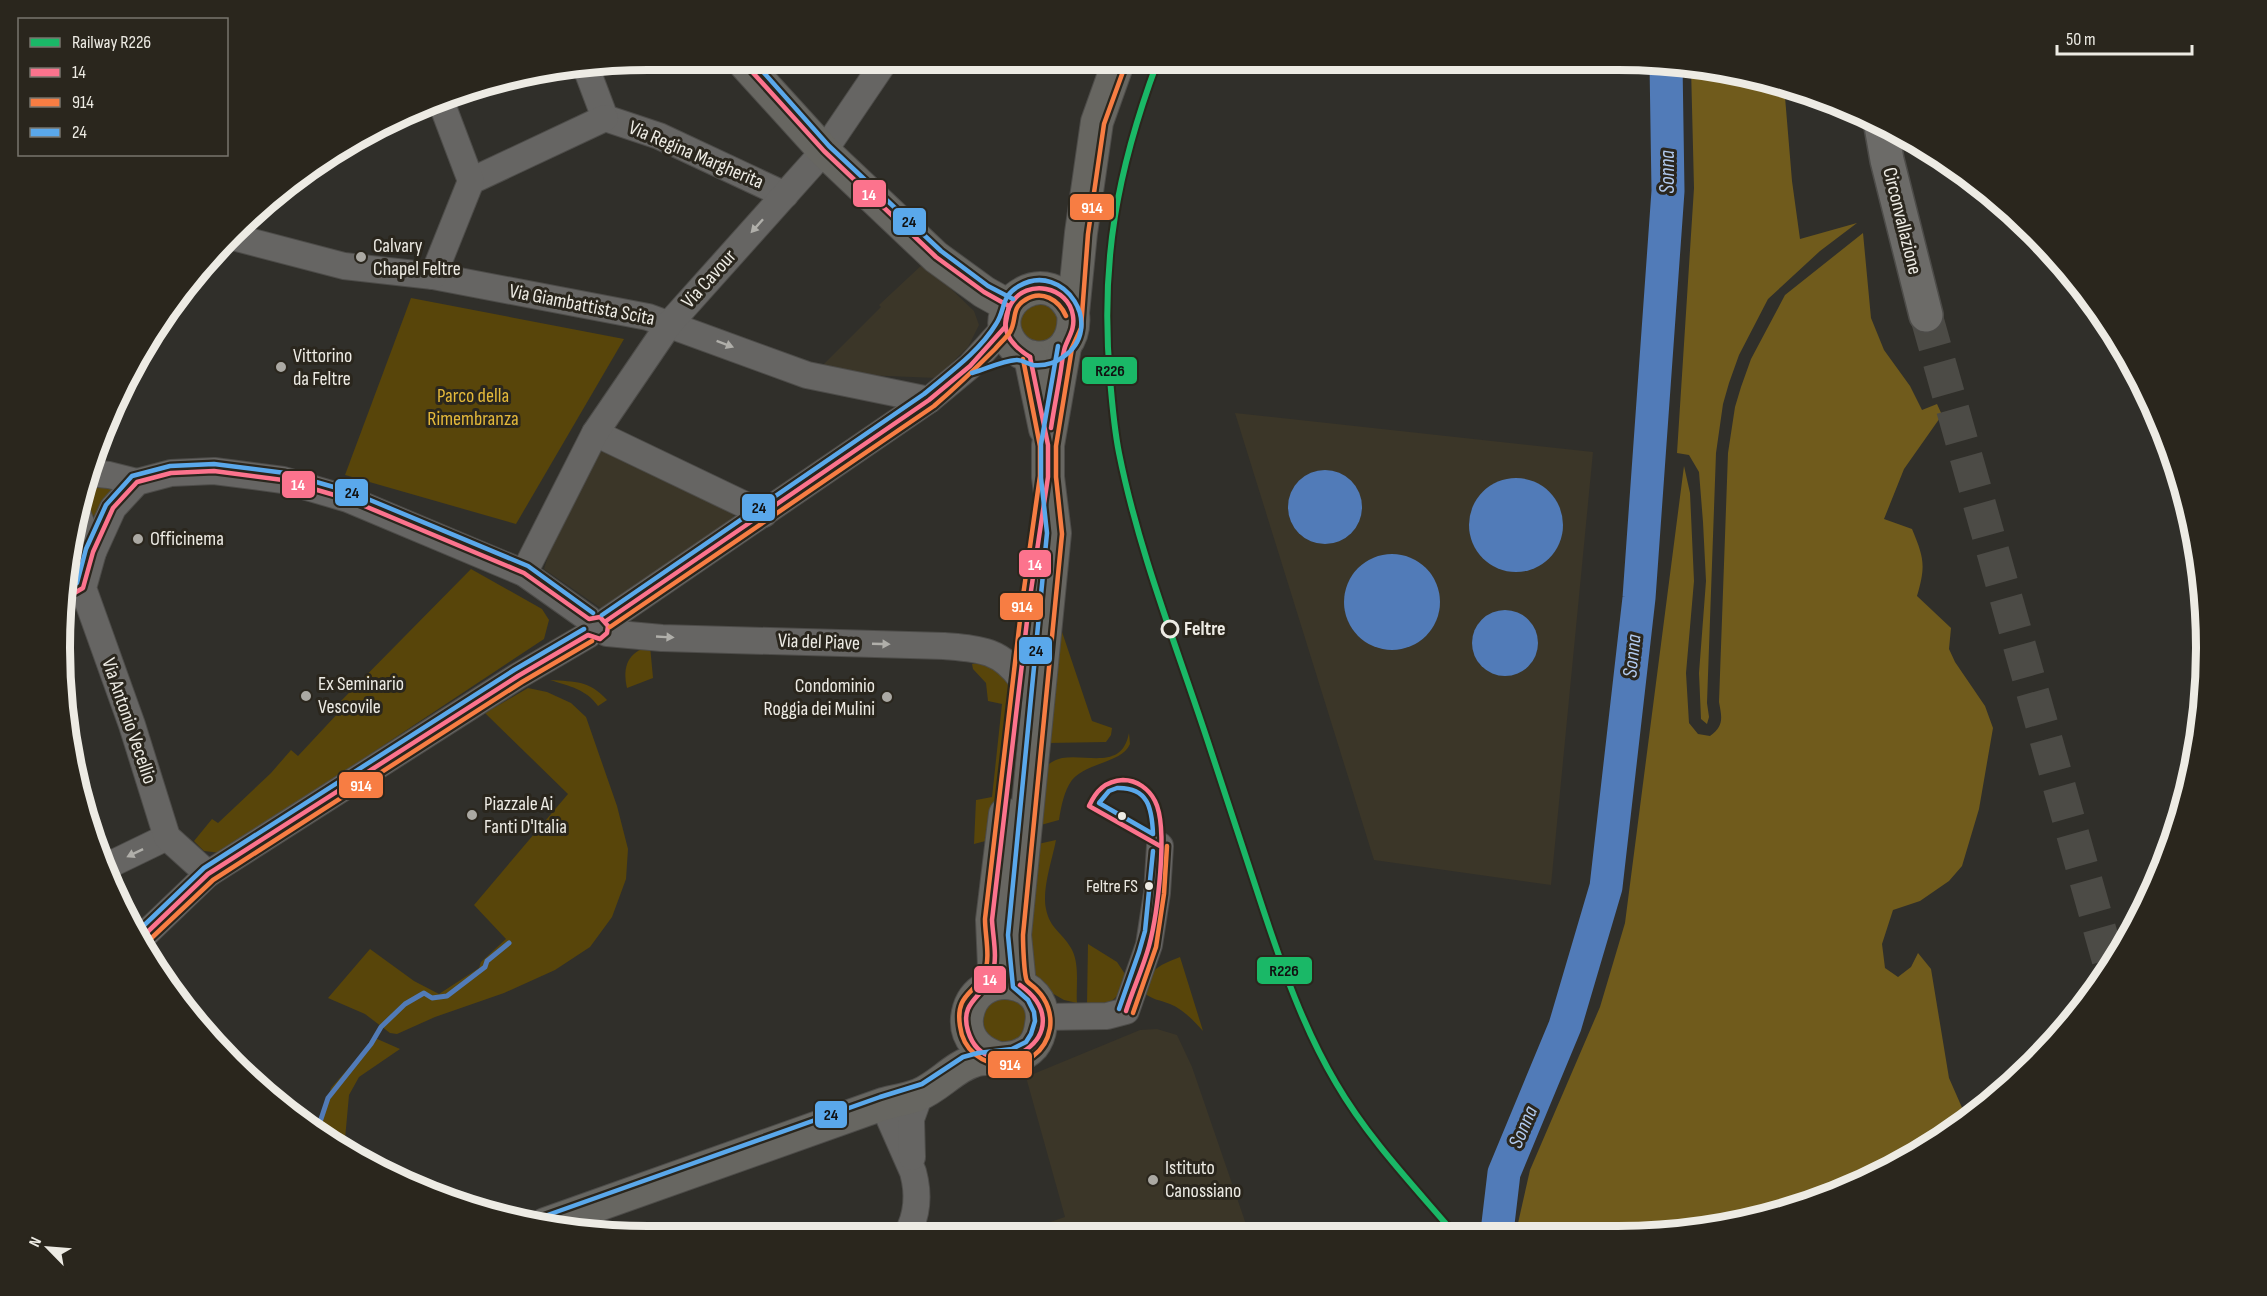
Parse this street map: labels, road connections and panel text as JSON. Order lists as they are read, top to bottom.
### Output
{
  "streets": {
    "highway": ["Circonvallazione"],
    "street": [
      "Via Regina Margherita",
      "Via Cavour",
      "Via Giambattista Scita",
      "Via del Piave",
      "Via Antonio Vecellio"
    ]
  },
  "crossings": [
    ["Via Regina Margherita", "Via Cavour"],
    ["Via Cavour", "Via Giambattista Scita"]
  ],
  "water": ["Sonna"],
  "parks": ["Parco della Rimembranza"],
  "places": [
    "Calvary Chapel Feltre",
    "Vittorino da Feltre",
    "Officinema",
    "Feltre",
    "Ex Seminario Vescovile",
    "Condominio Roggia dei Mulini",
    "Piazzale Ai Fanti D'Italia",
    "Feltre FS",
    "Istituto Canossiano"
  ],
  "lines": [
    "rail line R226",
    "transit line 14",
    "transit line 914",
    "transit line 24"
  ],
  "legend": [
    "Railway R226",
    "14",
    "914",
    "24"
  ],
  "scale_bar": "50 m",
  "north": "top left"
}
